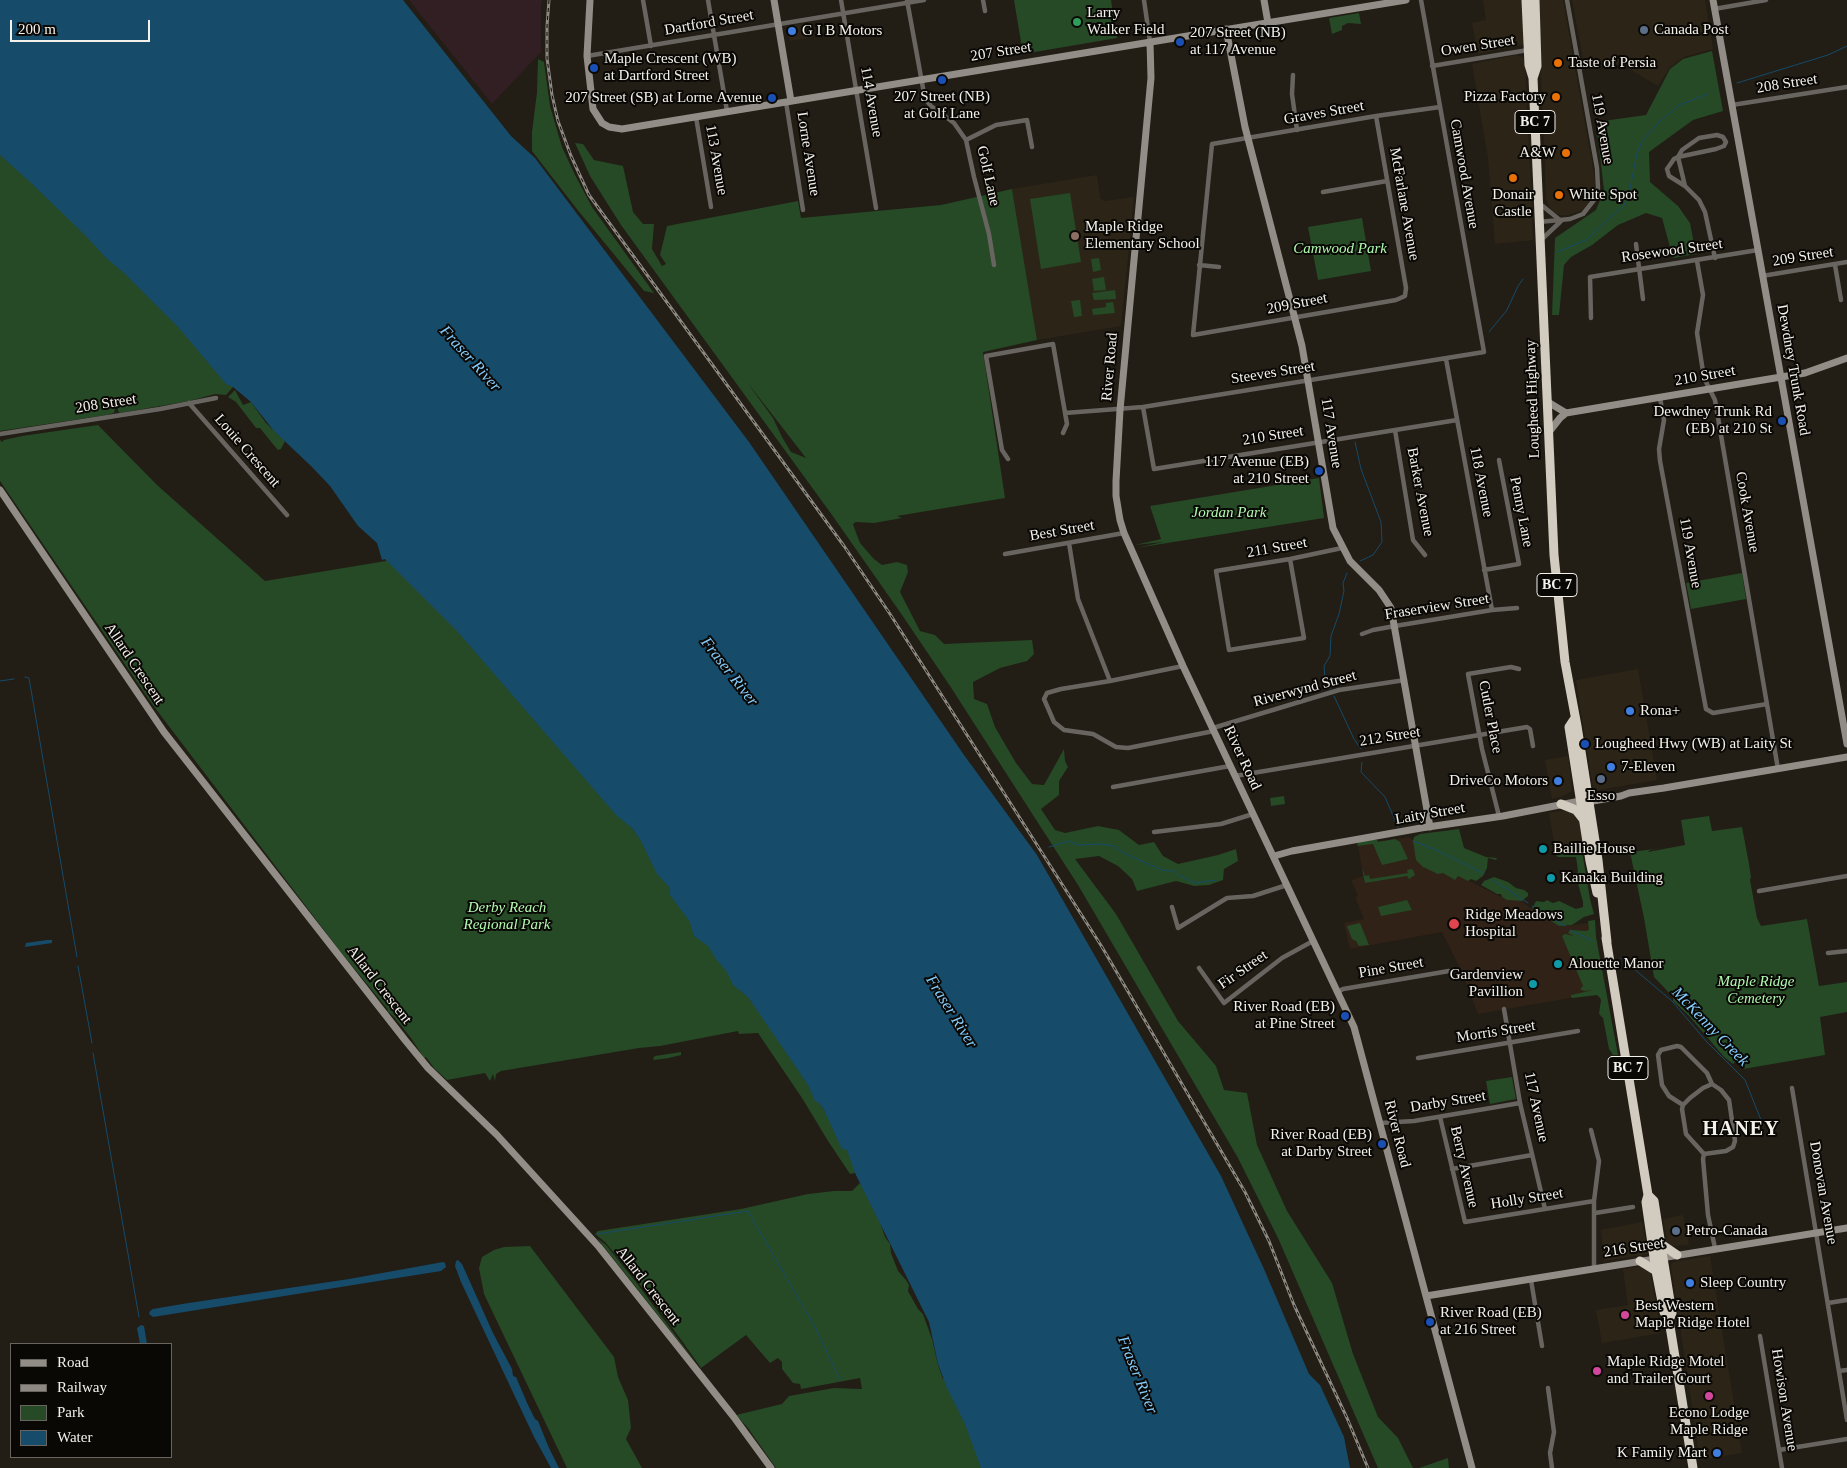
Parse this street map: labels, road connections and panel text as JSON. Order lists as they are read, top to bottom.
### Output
{
  "streets": {
    "highway": ["BC 7", "Lougheed Highway"],
    "street": [
      "Dartford Street",
      "Owen Street",
      "207 Street",
      "208 Street",
      "114 Avenue",
      "Graves Street",
      "119 Avenue",
      "Lorne Avenue",
      "113 Avenue",
      "Camwood Avenue",
      "Golf Lane",
      "McFarlane Avenue",
      "Rosewood Street",
      "209 Street",
      "River Road",
      "Dewdney Trunk Road",
      "Steeves Street",
      "210 Street",
      "117 Avenue",
      "Louie Crescent",
      "118 Avenue",
      "Barker Avenue",
      "Penny Lane",
      "Cook Avenue",
      "Best Street",
      "211 Street",
      "Fraserview Street",
      "Allard Crescent",
      "Riverwynd Street",
      "Cutler Place",
      "212 Street",
      "Laity Street",
      "Pine Street",
      "Fir Street",
      "Morris Street",
      "Darby Street",
      "Berry Avenue",
      "Donovan Avenue",
      "Holly Street",
      "216 Street",
      "Howison Avenue"
    ]
  },
  "crossings": [
    ["Dartford Street", "207 Street"],
    ["Dartford Street", "114 Avenue"],
    ["Dartford Street", "Lorne Avenue"],
    ["Dartford Street", "113 Avenue"],
    ["Dartford Street", "Golf Lane"],
    ["Owen Street", "Camwood Avenue"],
    ["Owen Street", "Lougheed Highway"],
    ["207 Street", "114 Avenue"],
    ["207 Street", "Lorne Avenue"],
    ["207 Street", "113 Avenue"],
    ["207 Street", "Golf Lane"],
    ["207 Street", "River Road"],
    ["207 Street", "117 Avenue"],
    ["208 Street", "Dewdney Trunk Road"],
    ["208 Street", "Louie Crescent"],
    ["Graves Street", "Camwood Avenue"],
    ["Graves Street", "McFarlane Avenue"],
    ["Graves Street", "209 Street"],
    ["Graves Street", "117 Avenue"],
    ["119 Avenue", "210 Street"],
    ["119 Avenue", "Lougheed Highway"],
    ["119 Avenue", "Cook Avenue"],
    ["Camwood Avenue", "Steeves Street"],
    ["McFarlane Avenue", "209 Street"],
    ["Rosewood Street", "Dewdney Trunk Road"],
    ["Rosewood Street", "Cook Avenue"],
    ["209 Street", "Dewdney Trunk Road"],
    ["209 Street", "117 Avenue"],
    ["River Road", "Steeves Street"],
    ["River Road", "Best Street"],
    ["River Road", "Riverwynd Street"],
    ["River Road", "212 Street"],
    ["River Road", "Laity Street"],
    ["River Road", "Pine Street"],
    ["River Road", "Fir Street"],
    ["River Road", "Darby Street"],
    ["River Road", "216 Street"],
    ["Dewdney Trunk Road", "210 Street"],
    ["Steeves Street", "210 Street"],
    ["Steeves Street", "117 Avenue"],
    ["Steeves Street", "118 Avenue"],
    ["210 Street", "117 Avenue"],
    ["210 Street", "118 Avenue"],
    ["210 Street", "Barker Avenue"],
    ["210 Street", "Cook Avenue"],
    ["Lougheed Highway", "Laity Street"],
    ["Lougheed Highway", "216 Street"],
    ["117 Avenue", "211 Street"],
    ["117 Avenue", "Fraserview Street"],
    ["117 Avenue", "Riverwynd Street"],
    ["117 Avenue", "212 Street"],
    ["117 Avenue", "Laity Street"],
    ["117 Avenue", "Morris Street"],
    ["117 Avenue", "Darby Street"],
    ["117 Avenue", "Holly Street"],
    ["118 Avenue", "Penny Lane"],
    ["118 Avenue", "Fraserview Street"],
    ["Cook Avenue", "Laity Street"],
    ["Cutler Place", "212 Street"],
    ["Cutler Place", "Laity Street"],
    ["Darby Street", "Berry Avenue"],
    ["Berry Avenue", "Holly Street"],
    ["Donovan Avenue", "216 Street"]
  ],
  "districts": ["HANEY"],
  "water": ["Fraser River", "McKenny Creek"],
  "parks": [
    "Camwood Park",
    "Jordan Park",
    "Derby Reach Regional Park",
    "Maple Ridge Cemetery"
  ],
  "places": [
    "Larry Walker Field",
    "Canada Post",
    "G I B Motors",
    "207 Street (NB) at 117 Avenue",
    "Taste of Persia",
    "Maple Crescent (WB) at Dartford Street",
    "207 Street (NB) at Golf Lane",
    "Pizza Factory",
    "207 Street (SB) at Lorne Avenue",
    "A&W",
    "Donair Castle",
    "White Spot",
    "Maple Ridge Elementary School",
    "Dewdney Trunk Rd (EB) at 210 St",
    "117 Avenue (EB) at 210 Street",
    "Rona+",
    "Lougheed Hwy (WB) at Laity St",
    "7-Eleven",
    "Esso",
    "DriveCo Motors",
    "Baillie House",
    "Kanaka Building",
    "Ridge Meadows Hospital",
    "Alouette Manor",
    "Gardenview Pavillion",
    "River Road (EB) at Pine Street",
    "River Road (EB) at Darby Street",
    "Petro-Canada",
    "Sleep Country",
    "Best Western Maple Ridge Hotel",
    "River Road (EB) at 216 Street",
    "Maple Ridge Motel and Trailer Court",
    "Econo Lodge Maple Ridge",
    "K Family Mart"
  ],
  "legend": [
    "Road",
    "Railway",
    "Park",
    "Water"
  ],
  "scale_bar": "200 m"
}
